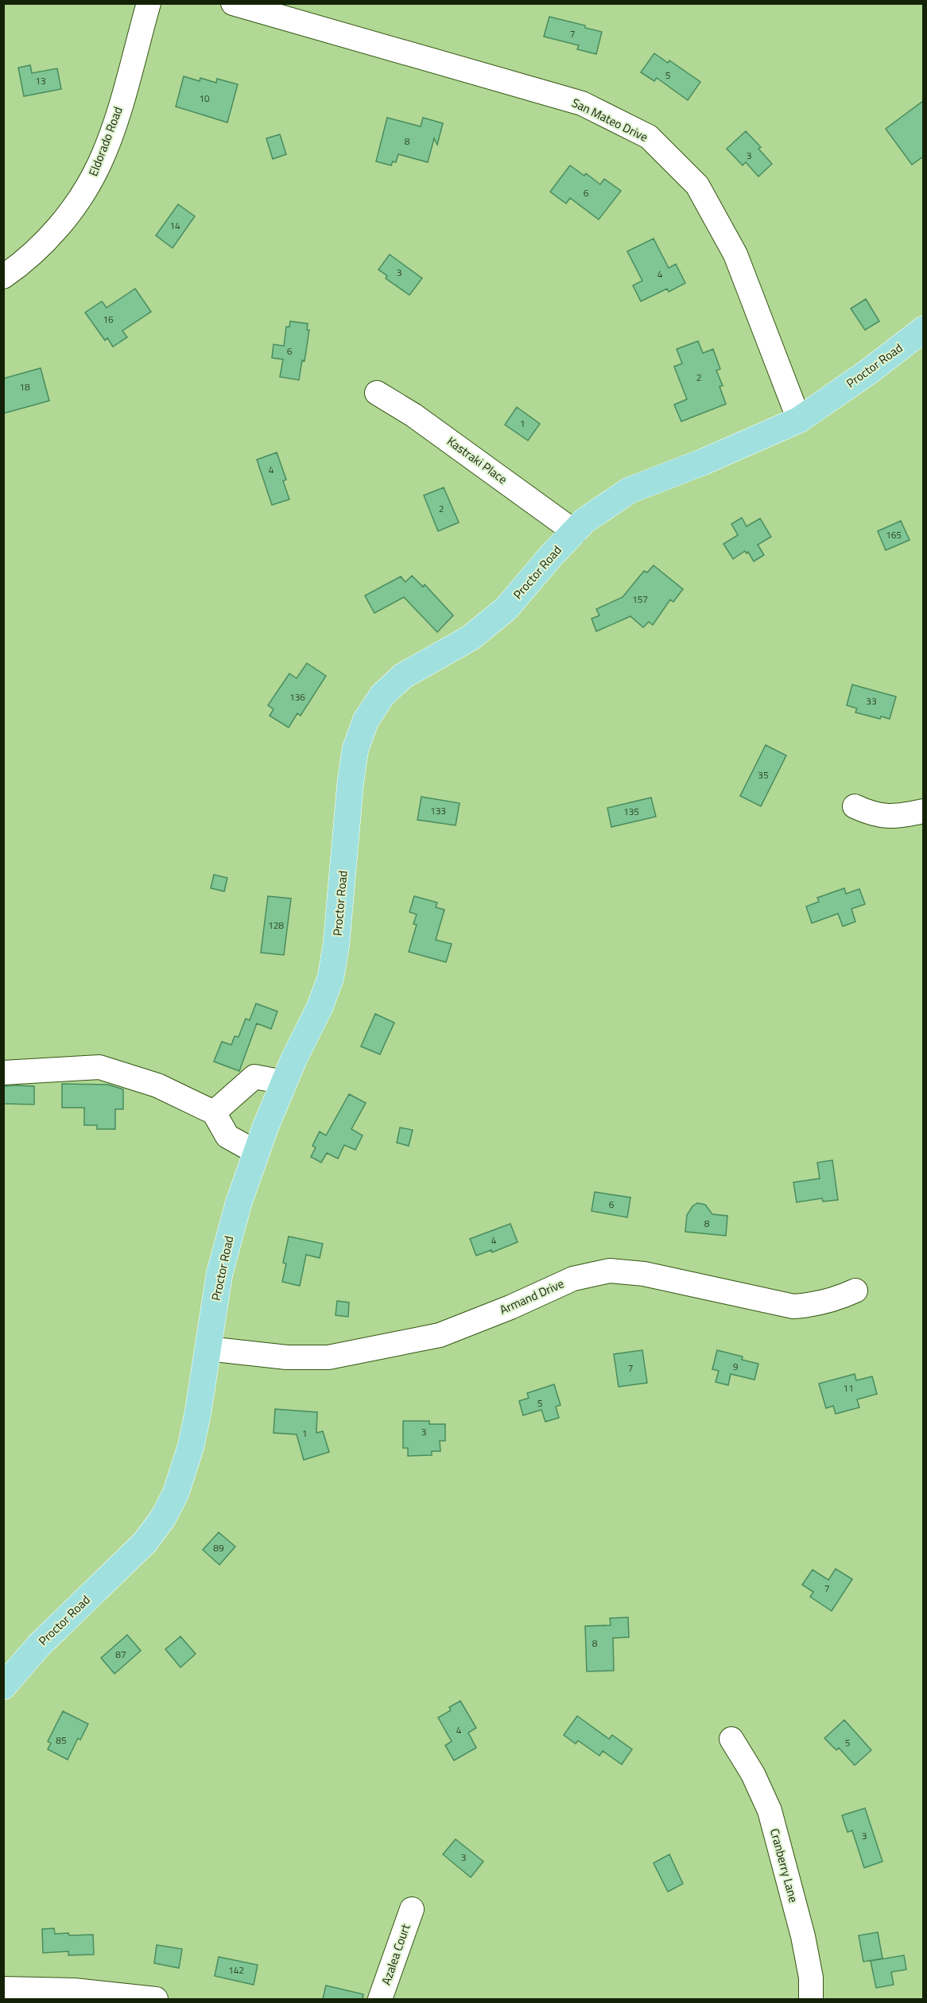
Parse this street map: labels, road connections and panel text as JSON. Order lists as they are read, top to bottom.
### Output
{
  "streets": {
    "main road": ["Proctor Road"],
    "street": [
      "San Mateo Drive",
      "Eldorado Road",
      "Kastraki Place",
      "Armand Drive",
      "Cranberry Lane",
      "Azalea Court"
    ]
  },
  "crossings": [
    ["San Mateo Drive", "Proctor Road"],
    ["Proctor Road", "Kastraki Place"],
    ["Proctor Road", "Armand Drive"]
  ],
  "house_numbers": [
    "7",
    "5",
    "13",
    "10",
    "8",
    "3",
    "6",
    "14",
    "3",
    "4",
    "16",
    "6",
    "2",
    "18",
    "1",
    "4",
    "2",
    "165",
    "157",
    "136",
    "33",
    "35",
    "133",
    "135",
    "128",
    "6",
    "8",
    "4",
    "9",
    "7",
    "11",
    "5",
    "3",
    "1",
    "89",
    "7",
    "8",
    "87",
    "4",
    "85",
    "5",
    "3",
    "3",
    "142"
  ]
}
